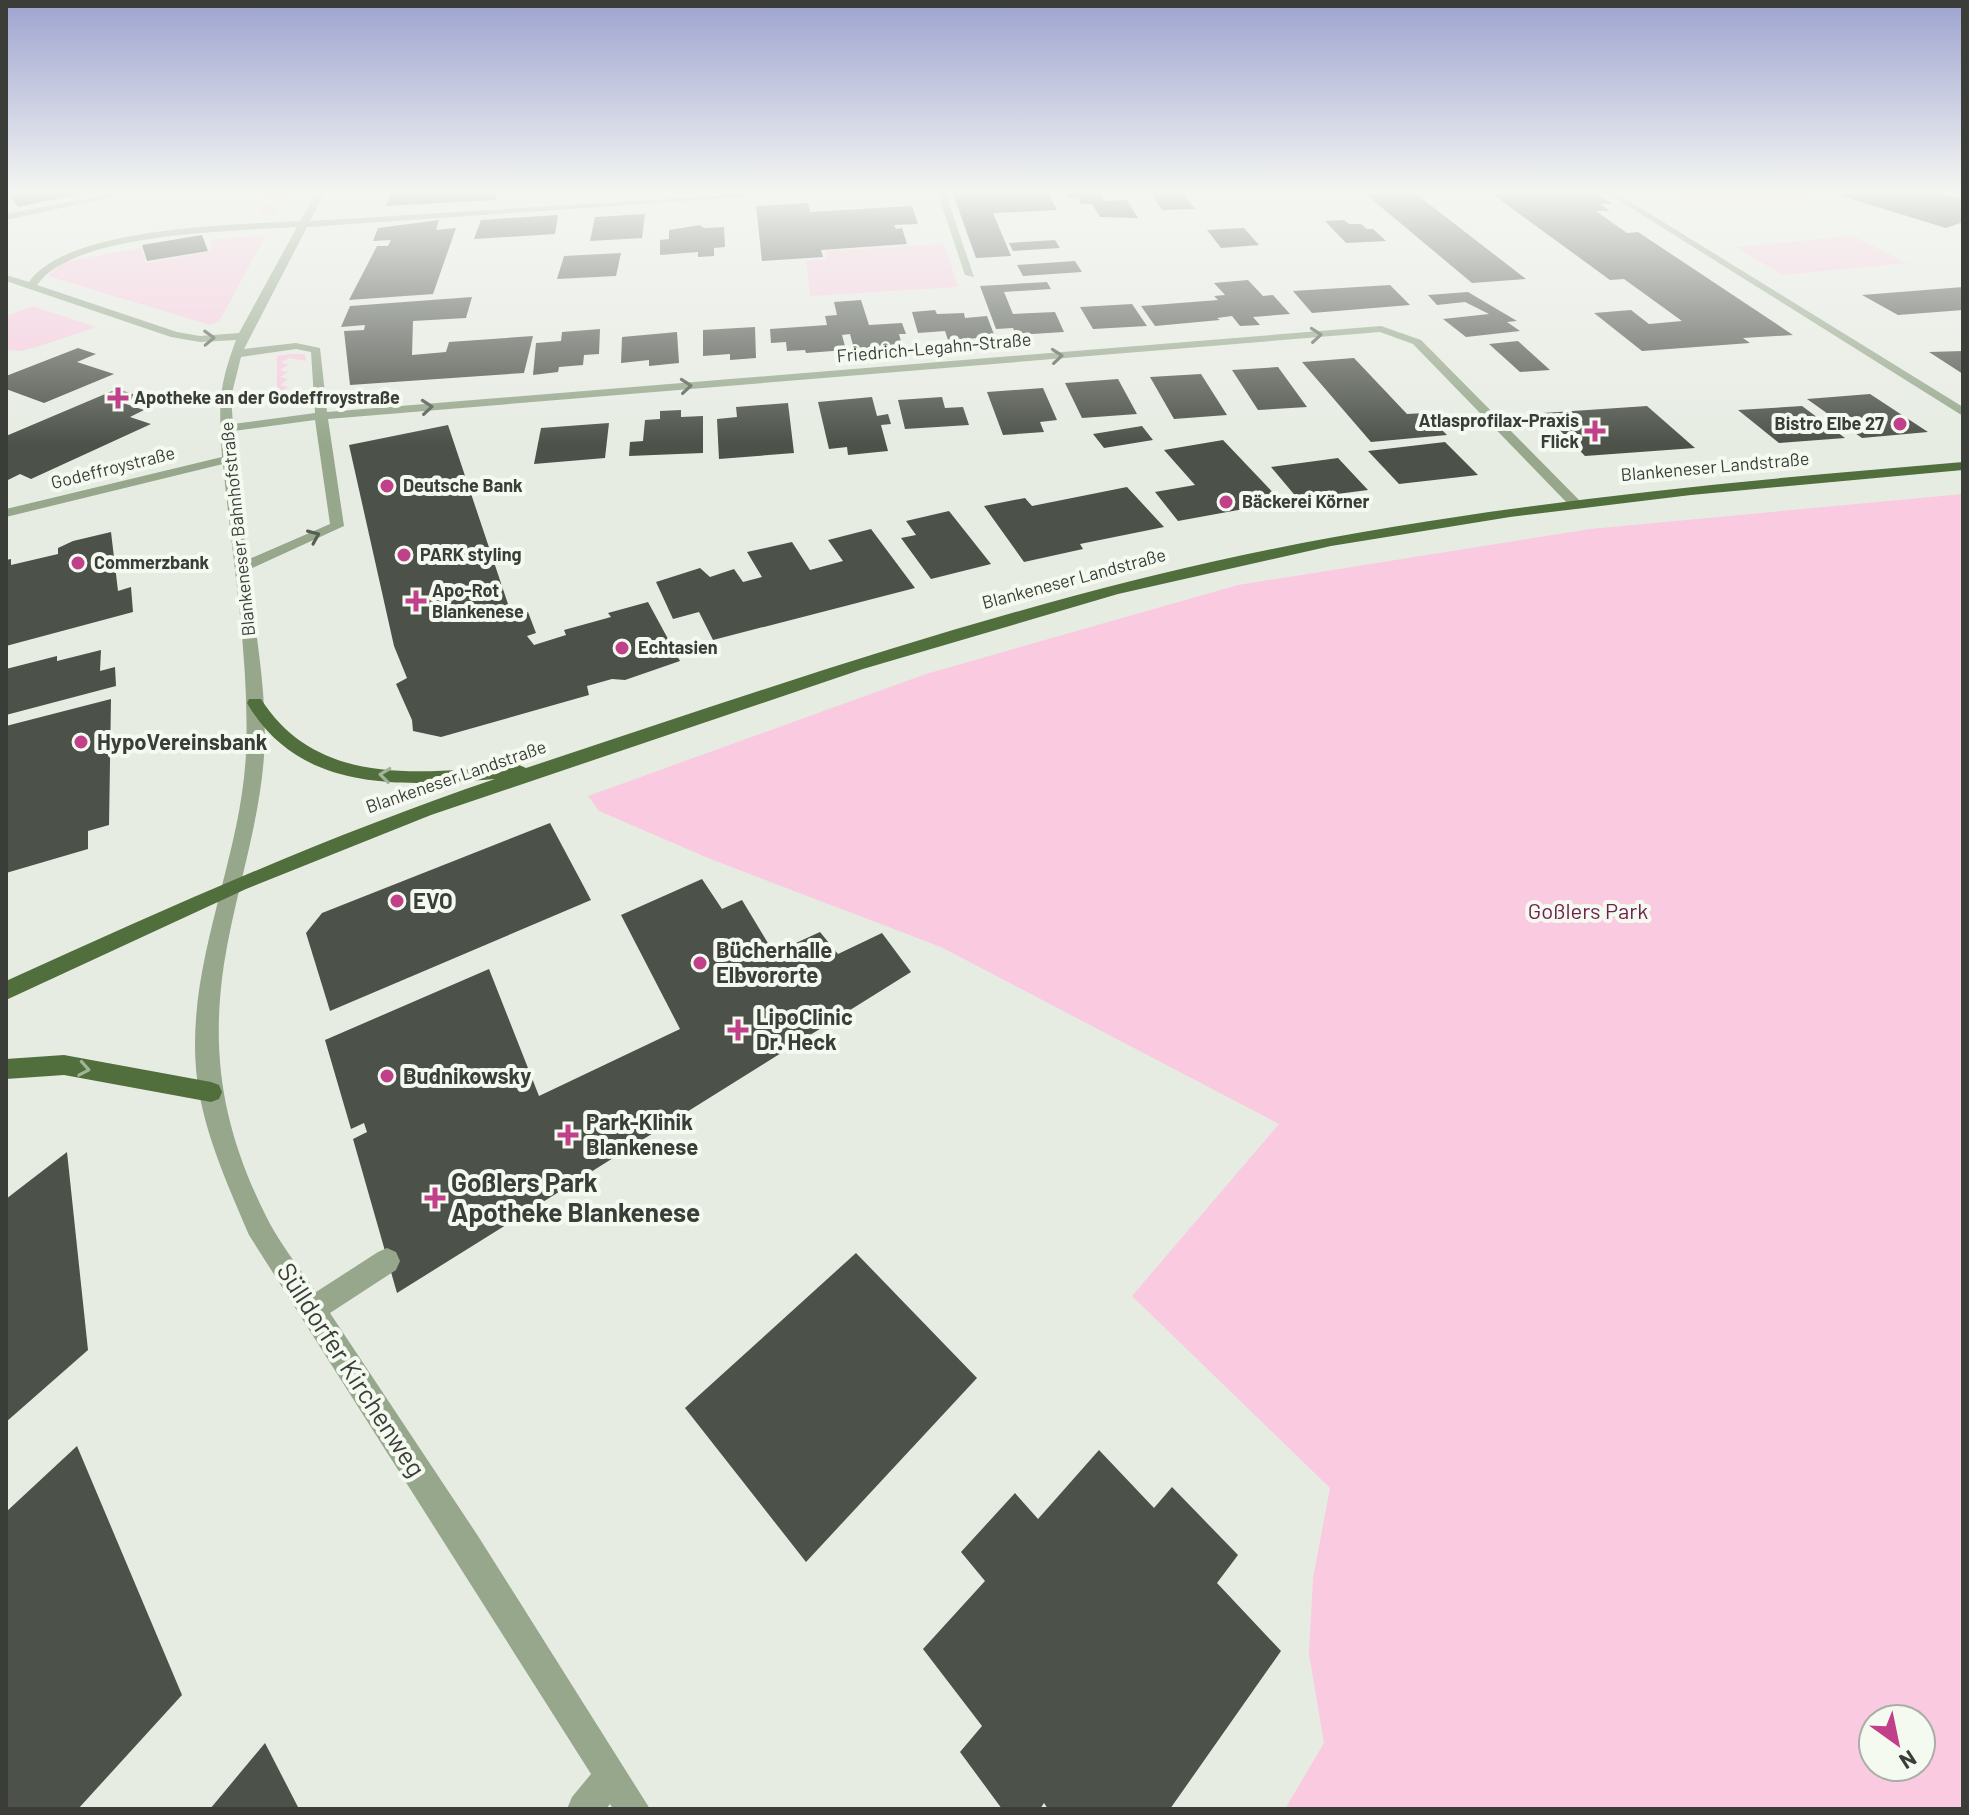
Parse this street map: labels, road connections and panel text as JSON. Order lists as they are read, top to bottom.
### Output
{
  "streets": {
    "main road": ["Blankeneser Landstraße"],
    "street": [
      "Friedrich-Legahn-Straße",
      "Godeffroystraße",
      "Blankeneser Bahnhofstraße",
      "Sülldorfer Kirchenweg"
    ]
  },
  "crossings": [
    ["Friedrich-Legahn-Straße", "Blankeneser Landstraße"],
    ["Friedrich-Legahn-Straße", "Blankeneser Bahnhofstraße"],
    ["Blankeneser Landstraße", "Blankeneser Bahnhofstraße"],
    ["Blankeneser Landstraße", "Sülldorfer Kirchenweg"],
    ["Godeffroystraße", "Blankeneser Bahnhofstraße"],
    ["Blankeneser Bahnhofstraße", "Sülldorfer Kirchenweg"]
  ],
  "one_way": ["Friedrich-Legahn-Straße"],
  "parks": ["Goßlers Park"],
  "places": {
    "health": [
      "Apotheke an der Godeffroystraße",
      "Atlasprofilax-Praxis Flick",
      "Apo-Rot Blankenese",
      "LipoClinic Dr. Heck",
      "Park-Klinik Blankenese",
      "Goßlers Park Apotheke Blankenese"
    ],
    "other": [
      "Bistro Elbe 27",
      "Deutsche Bank",
      "Bäckerei Körner",
      "PARK styling",
      "Commerzbank",
      "Echtasien",
      "HypoVereinsbank",
      "EVO",
      "Bücherhalle Elbvororte",
      "Budnikowsky"
    ]
  },
  "north": "bottom right"
}
